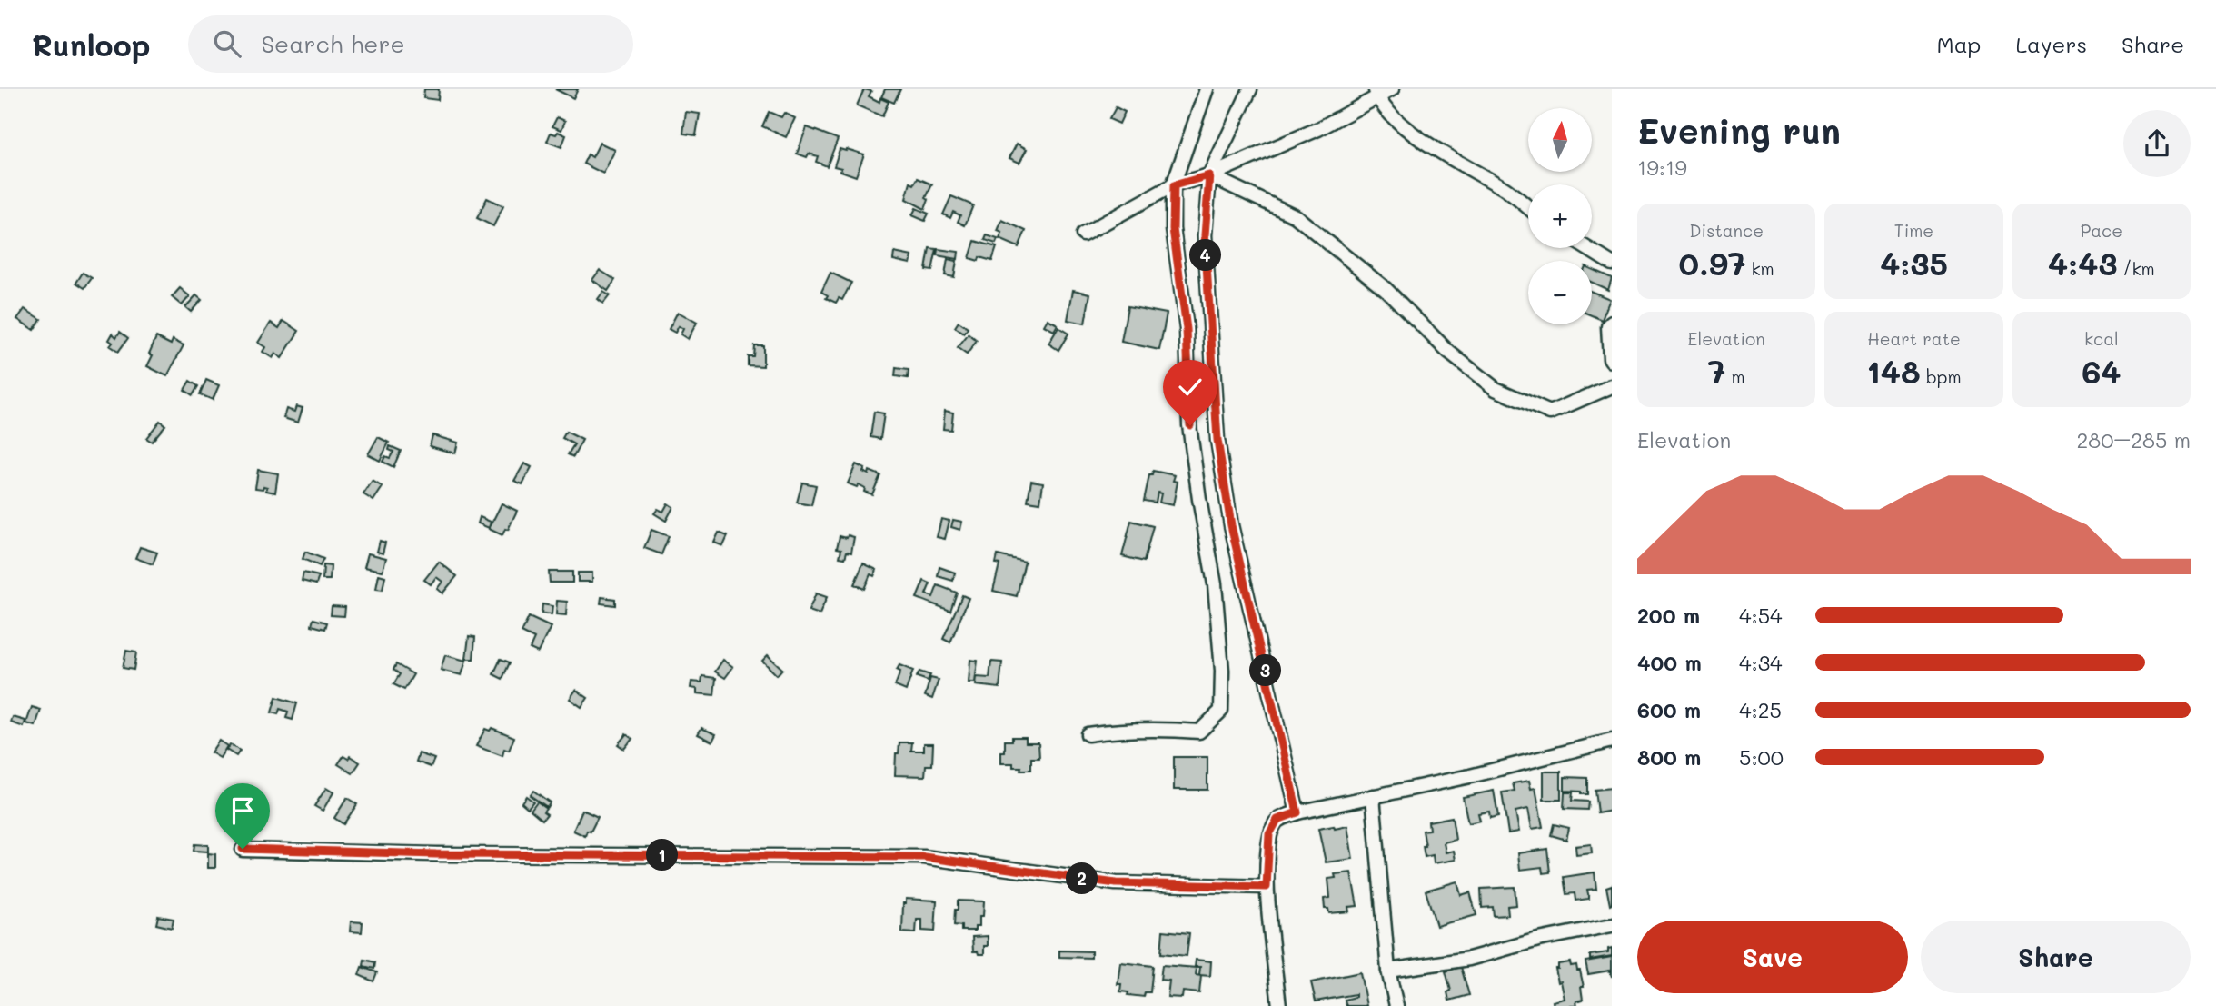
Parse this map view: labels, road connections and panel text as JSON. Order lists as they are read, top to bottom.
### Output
{
  "north": "top",
  "page": {
    "header": "Runloop",
    "search": "Search here",
    "nav": ["Map", "Layers", "Share"],
    "heading": ["Evening run", "19:19"],
    "map_buttons": ["+", "−"],
    "stats": [
      ["Distance", "0.97 km"],
      ["Time", "4:35"],
      ["Pace", "4:43 /km"],
      ["Elevation", "7 m"],
      ["Heart rate", "148 bpm"],
      ["kcal", "64"]
    ],
    "pins": [
      "4",
      "3",
      "1",
      "2"
    ],
    "chart": ["Elevation", "280–285 m"],
    "list": [
      {
        "name": "200 m",
        "note": "4:54"
      },
      {
        "name": "400 m",
        "note": "4:34"
      },
      {
        "name": "600 m",
        "note": "4:25"
      },
      {
        "name": "800 m",
        "note": "5:00"
      }
    ],
    "buttons": ["Save", "Share"]
  }
}
